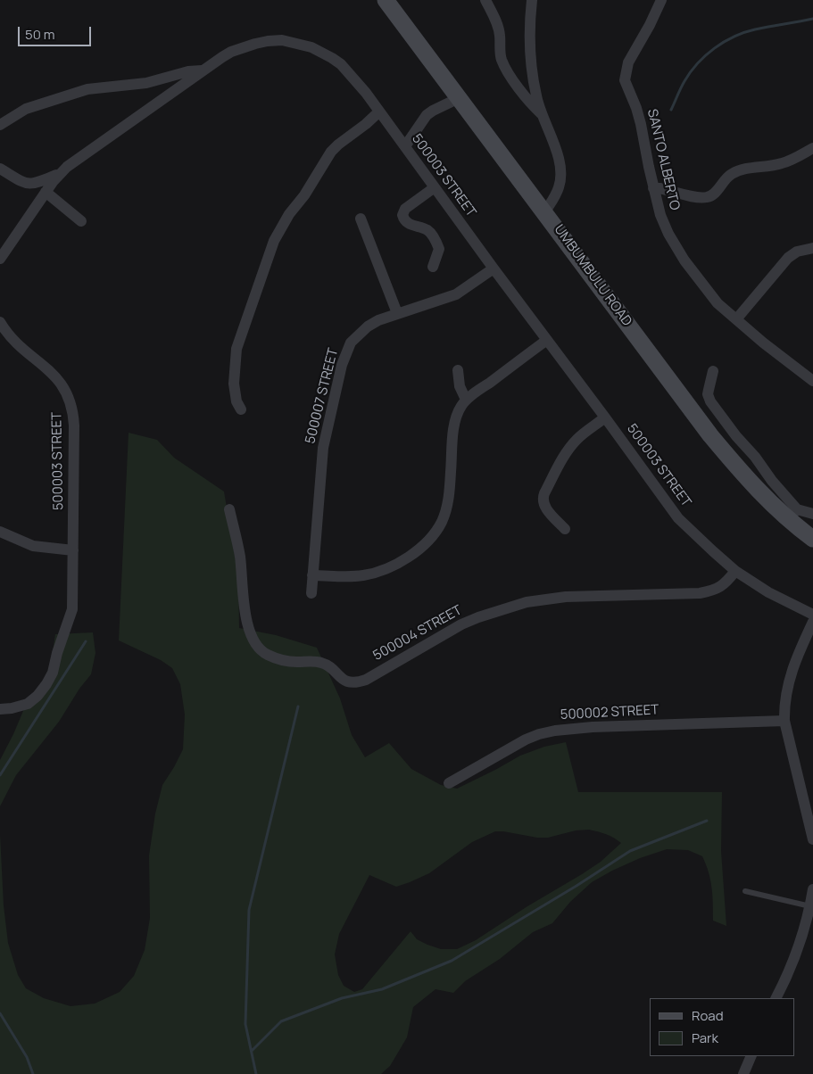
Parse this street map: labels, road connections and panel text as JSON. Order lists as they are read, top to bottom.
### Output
{
  "streets": {
    "main road": ["UMBUMBULU ROAD"],
    "street": [
      "SANTO ALBERTO",
      "500003 STREET",
      "500007 STREET",
      "500004 STREET",
      "500002 STREET"
    ]
  },
  "crossings": [
    ["500003 STREET", "500007 STREET"],
    ["500003 STREET", "500004 STREET"]
  ],
  "legend": ["Road", "Park"],
  "scale_bar": "50 m"
}
